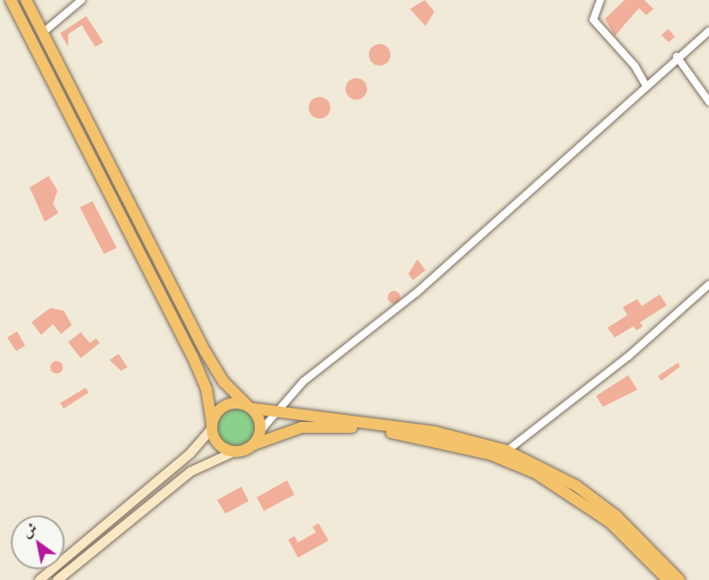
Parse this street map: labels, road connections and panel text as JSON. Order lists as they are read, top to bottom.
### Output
{
  "north": "top left"
}
